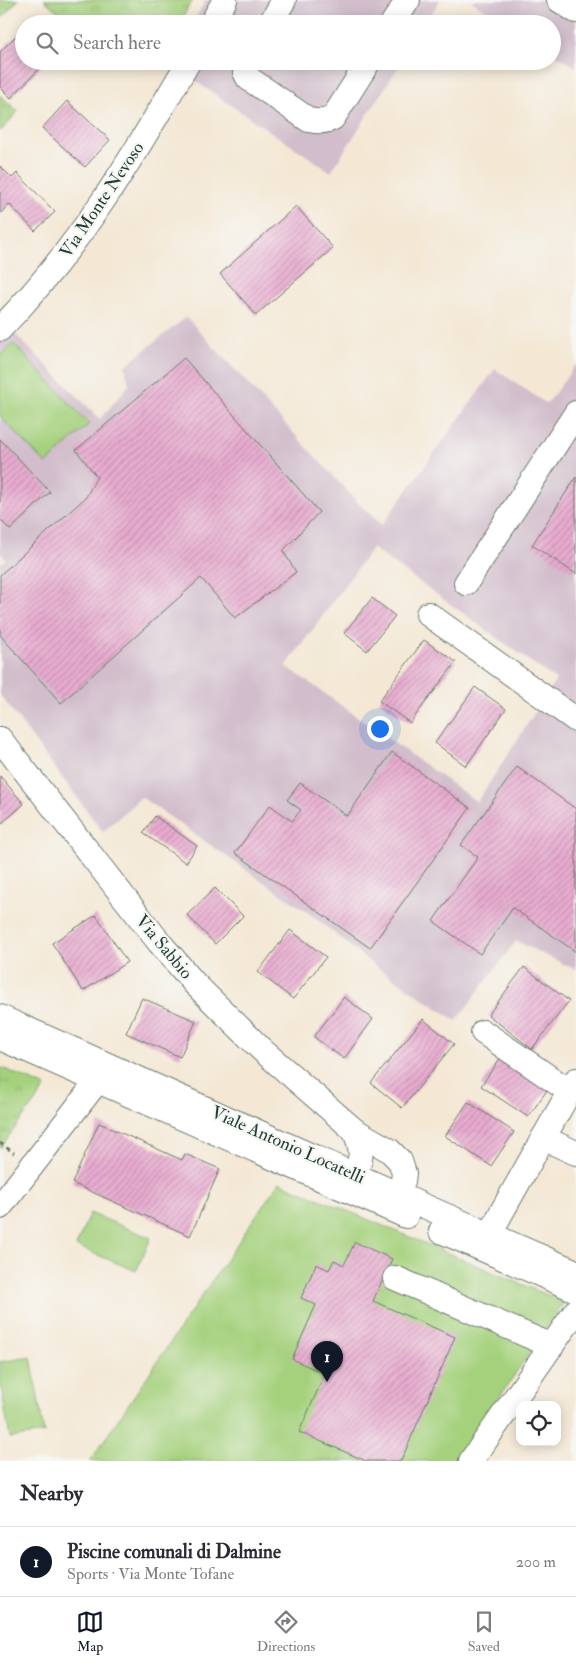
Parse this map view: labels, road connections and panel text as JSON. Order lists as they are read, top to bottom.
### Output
{
  "streets": {
    "street": ["Via Monte Nevoso", "Via Sabbio", "Viale Antonio Locatelli"]
  },
  "crossings": [
    ["Via Sabbio", "Viale Antonio Locatelli"]
  ],
  "page": {
    "search": "Search here",
    "pins": "1",
    "heading": "Nearby",
    "list": [
      {
        "mark": "1",
        "name": "Piscine comunali di Dalmine",
        "note": "Sports · Via Monte Tofane",
        "value": "200 m"
      }
    ],
    "nav": ["Map", "Directions", "Saved"]
  }
}
